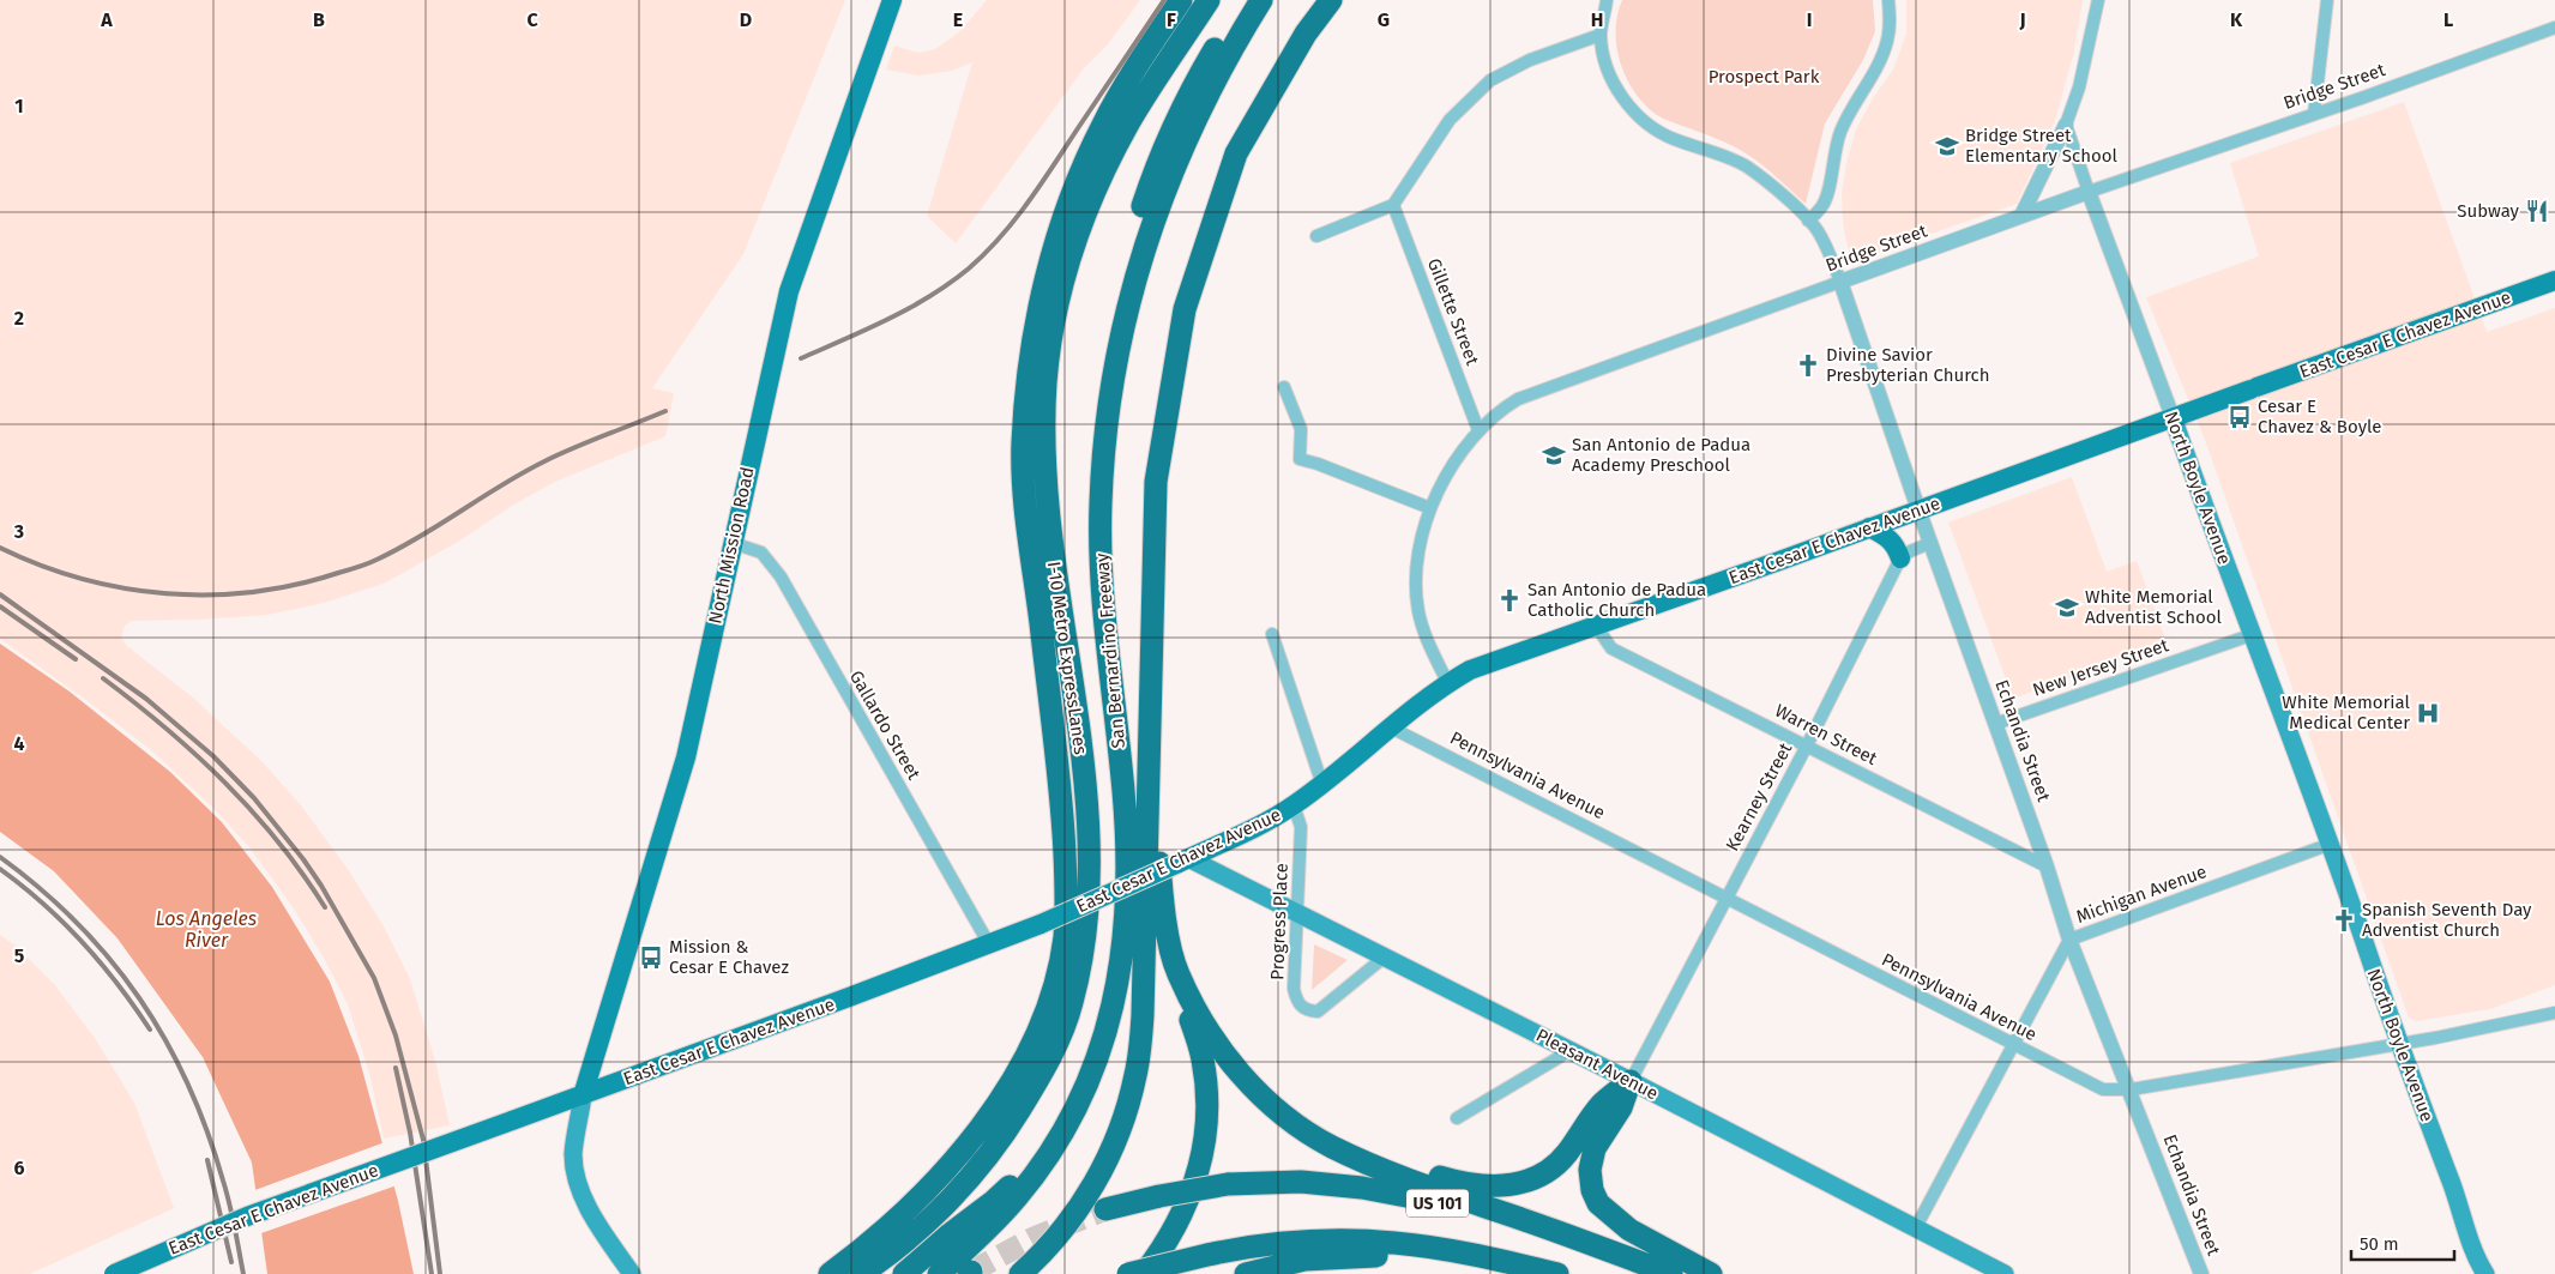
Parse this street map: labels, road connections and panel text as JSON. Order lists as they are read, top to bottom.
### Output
{
  "streets": {
    "highway": ["San Bernardino Freeway", "I-10 Metro ExpressLanes", "US 101"],
    "main road": [
      "East Cesar E Chavez Avenue",
      "North Boyle Avenue",
      "North Mission Road",
      "Pleasant Avenue"
    ],
    "street": [
      "Bridge Street",
      "Gillette Street",
      "New Jersey Street",
      "Gallardo Street",
      "Warren Street",
      "Echandia Street",
      "Pennsylvania Avenue",
      "Kearney Street",
      "Michigan Avenue",
      "Progress Place"
    ]
  },
  "crossings": [
    ["Bridge Street", "Gillette Street"],
    ["Bridge Street", "East Cesar E Chavez Avenue"],
    ["Bridge Street", "North Boyle Avenue"],
    ["Bridge Street", "Echandia Street"],
    ["East Cesar E Chavez Avenue", "North Boyle Avenue"],
    ["East Cesar E Chavez Avenue", "North Mission Road"],
    ["East Cesar E Chavez Avenue", "Gallardo Street"],
    ["East Cesar E Chavez Avenue", "Warren Street"],
    ["East Cesar E Chavez Avenue", "Echandia Street"],
    ["East Cesar E Chavez Avenue", "Pennsylvania Avenue"],
    ["East Cesar E Chavez Avenue", "Progress Place"],
    ["East Cesar E Chavez Avenue", "Pleasant Avenue"],
    ["North Boyle Avenue", "New Jersey Street"],
    ["North Boyle Avenue", "Pennsylvania Avenue"],
    ["North Boyle Avenue", "Michigan Avenue"],
    ["North Mission Road", "Gallardo Street"],
    ["New Jersey Street", "Echandia Street"],
    ["Warren Street", "Echandia Street"],
    ["Warren Street", "Kearney Street"],
    ["Echandia Street", "Pennsylvania Avenue"],
    ["Echandia Street", "Michigan Avenue"],
    ["Pennsylvania Avenue", "Kearney Street"],
    ["Pennsylvania Avenue", "Michigan Avenue"],
    ["Kearney Street", "Pleasant Avenue"],
    ["Michigan Avenue", "Pleasant Avenue"],
    ["Progress Place", "Pleasant Avenue"]
  ],
  "water": ["Los Angeles River"],
  "parks": ["Prospect Park"],
  "places": {
    "school or university": ["Bridge Street Elementary School", "San Antonio de Padua Academy Preschool", "White Memorial Adventist School"],
    "restaurant": ["Subway"],
    "church": ["Divine Savior Presbyterian Church", "San Antonio de Padua Catholic Church", "Spanish Seventh Day Adventist Church"],
    "bus stop": ["Cesar E Chavez & Boyle", "Mission & Cesar E Chavez"],
    "hospital": ["White Memorial Medical Center"]
  },
  "scale_bar": "50 m",
  "grid": {
    "columns": [
      "A",
      "B",
      "C",
      "D",
      "E",
      "F",
      "G",
      "H",
      "I",
      "J",
      "K",
      "L"
    ],
    "rows": [
      "1",
      "2",
      "3",
      "4",
      "5",
      "6"
    ]
  }
}
